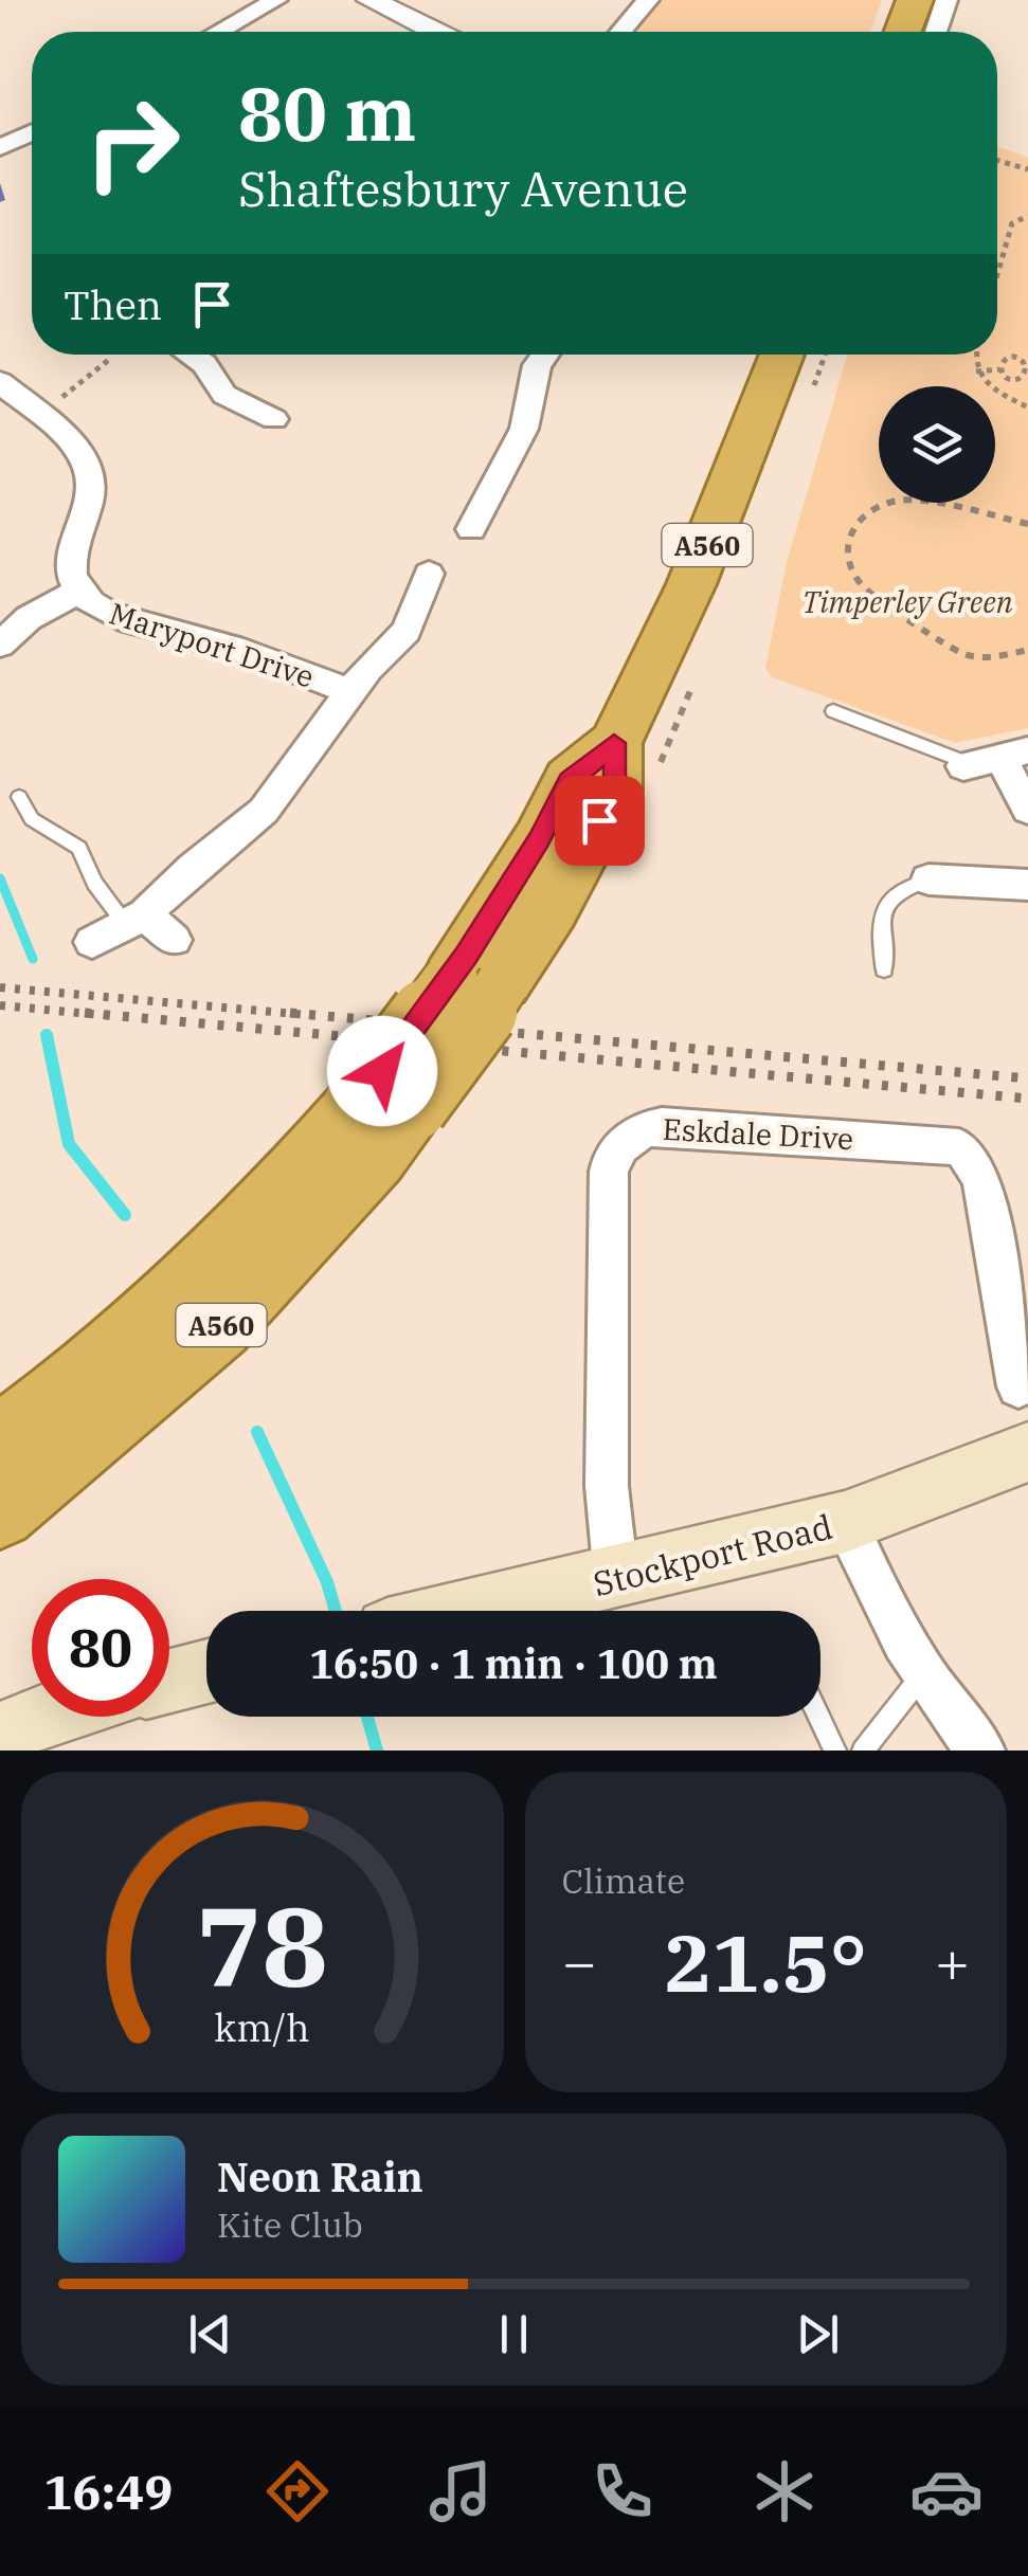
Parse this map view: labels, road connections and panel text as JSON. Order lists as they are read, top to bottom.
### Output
{
  "streets": {
    "highway": ["A560"],
    "main road": ["Stockport Road"],
    "street": ["Maryport Drive", "Eskdale Drive"]
  },
  "crossings": [
    ["Eskdale Drive", "Stockport Road"]
  ],
  "parks": ["Timperley Green"],
  "page": {
    "turn": ["80 m", "Shaftesbury Avenue"],
    "then": "Then",
    "limit": "80",
    "trip": "16:50 · 1 min · 100 m",
    "tile": "Climate",
    "heat": ["−", "21.5°", "+"],
    "song": ["Neon Rain", "Kite Club"],
    "tabs": "16:49",
    "gauge": ["78", "km/h"]
  }
}
